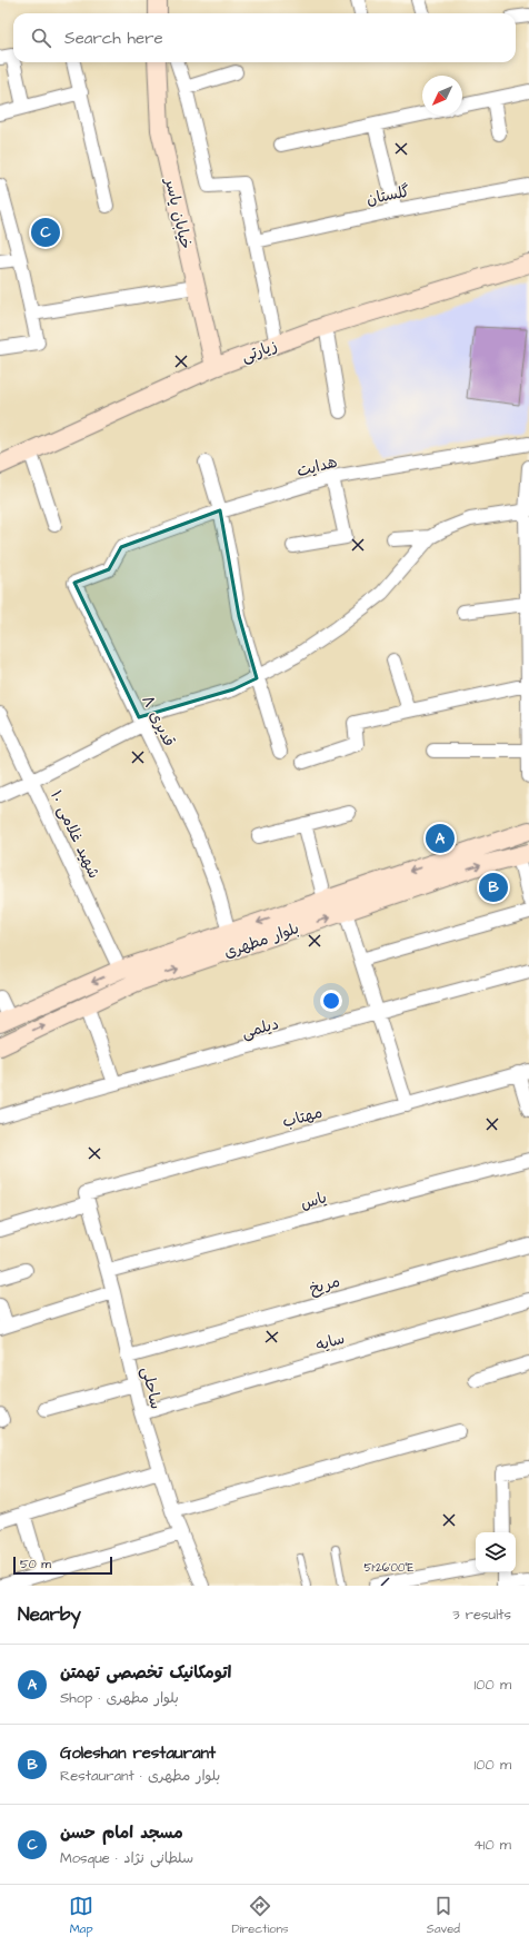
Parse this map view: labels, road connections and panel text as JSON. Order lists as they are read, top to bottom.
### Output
{
  "streets": {
    "main road": ["خیابان یاسر", "زیارتی", "بلوار مطهری"],
    "street": [
      "گلستان",
      "هدایت",
      "قدیری ۸",
      "شهید غلامی ۱۰",
      "دیلمی",
      "مهتاب",
      "یاس",
      "مریخ",
      "سایه",
      "ساحلی"
    ]
  },
  "crossings": [
    ["خیابان یاسر", "زیارتی"],
    ["هدایت", "قدیری ۸"],
    ["قدیری ۸", "بلوار مطهری"],
    ["شهید غلامی ۱۰", "بلوار مطهری"],
    ["مهتاب", "ساحلی"],
    ["یاس", "ساحلی"],
    ["مریخ", "ساحلی"],
    ["سایه", "ساحلی"]
  ],
  "scale_bar": "50 m",
  "north": "bottom left",
  "page": {
    "search": "Search here",
    "pins": ["C", "A", "B"],
    "scale": "50 m",
    "heading": ["Nearby", "3 results"],
    "list": [
      {
        "mark": "A",
        "name": "اتومکانیک تخصصی تهمتن",
        "note": "Shop · بلوار مطهری",
        "value": "100 m"
      },
      {
        "mark": "B",
        "name": "Goleshan restaurant",
        "note": "Restaurant · بلوار مطهری",
        "value": "100 m"
      },
      {
        "mark": "C",
        "name": "مسجد امام حسن",
        "note": "Mosque · سلطانی نژاد",
        "value": "410 m"
      }
    ],
    "nav": ["Map", "Directions", "Saved"]
  },
  "coordinates": ["51°26'00\"E"]
}
